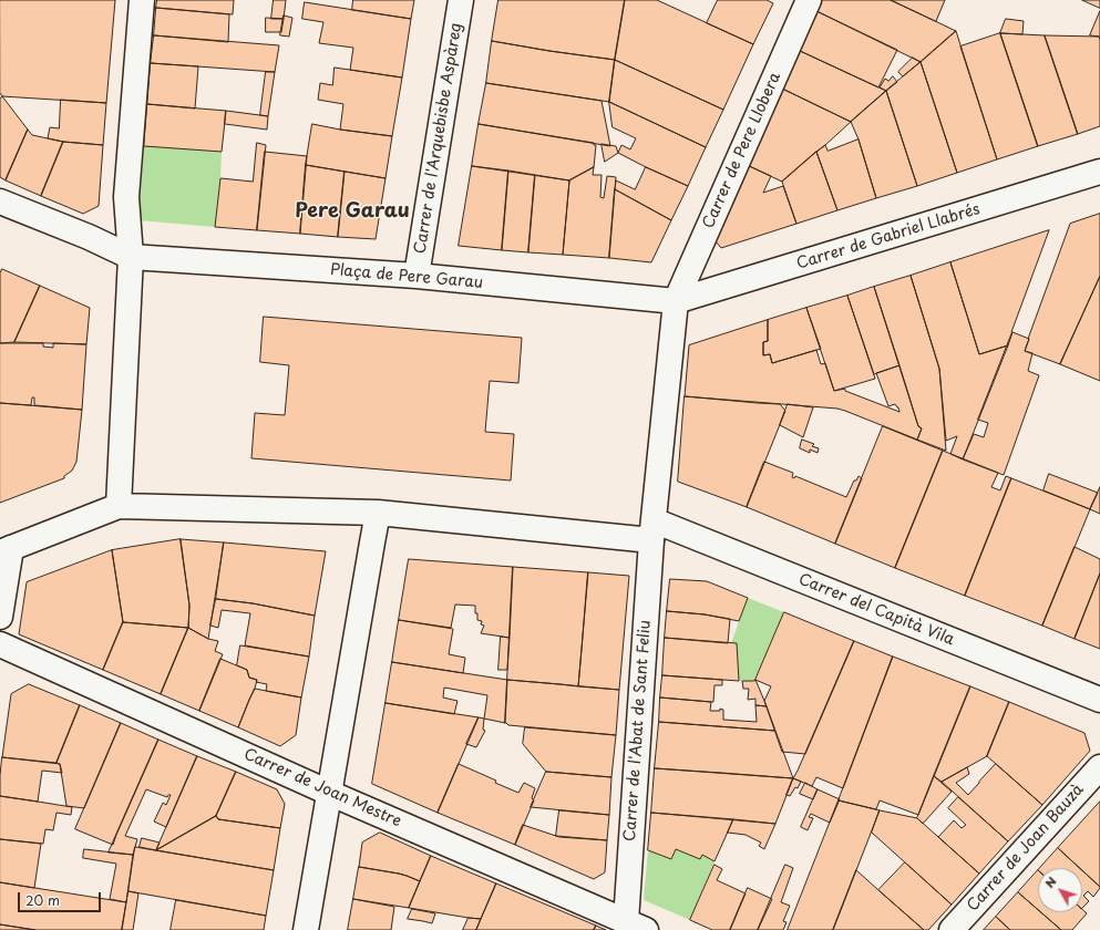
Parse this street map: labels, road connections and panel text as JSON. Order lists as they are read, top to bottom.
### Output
{
  "streets": {
    "street": [
      "Carrer de l'Arquebisbe Aspàreg",
      "Carrer de Pere Llobera",
      "Carrer de Gabriel Llabrés",
      "Plaça de Pere Garau",
      "Carrer del Capità Vila",
      "Carrer de l'Abat de Sant Feliu",
      "Carrer de Joan Mestre",
      "Carrer de Joan Bauzà"
    ]
  },
  "crossings": [
    ["Carrer de l'Arquebisbe Aspàreg", "Plaça de Pere Garau"],
    ["Carrer de Pere Llobera", "Carrer de Gabriel Llabrés"],
    ["Carrer de Pere Llobera", "Plaça de Pere Garau"],
    ["Carrer de Gabriel Llabrés", "Plaça de Pere Garau"],
    ["Carrer del Capità Vila", "Carrer de l'Abat de Sant Feliu"],
    ["Carrer de l'Abat de Sant Feliu", "Carrer de Joan Mestre"]
  ],
  "districts": ["Pere Garau"],
  "scale_bar": "20 m",
  "north": "top left"
}
